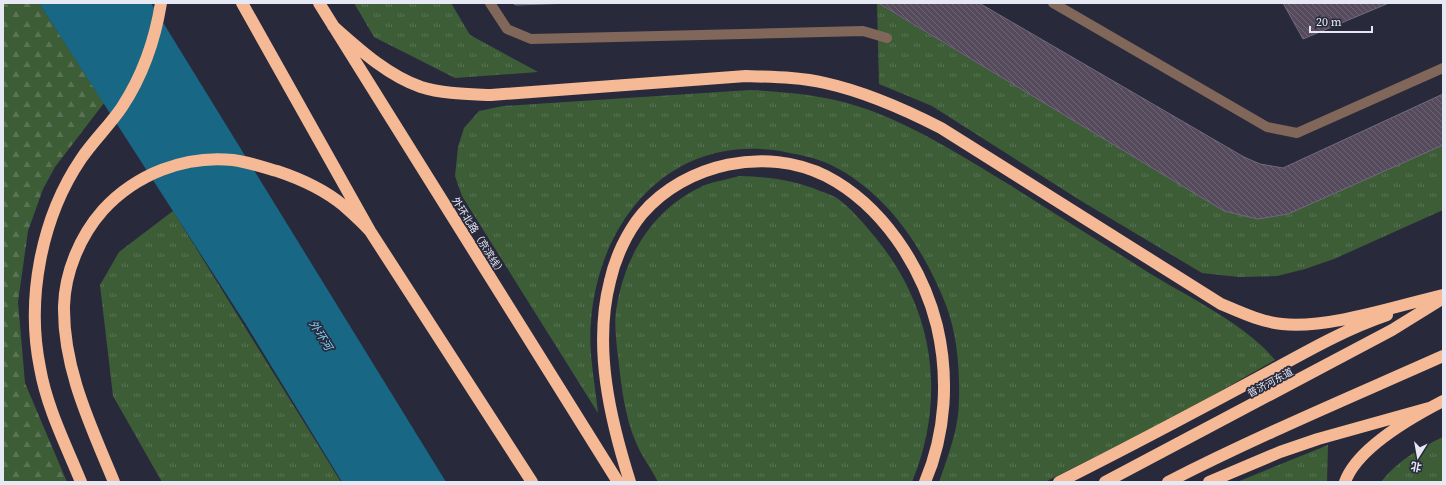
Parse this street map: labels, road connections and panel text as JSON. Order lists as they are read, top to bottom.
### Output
{
  "streets": {
    "highway": ["外环北路（京滨线）", "普济河东道"]
  },
  "water": ["外环河"],
  "scale_bar": "20 m",
  "north": "bottom"
}
